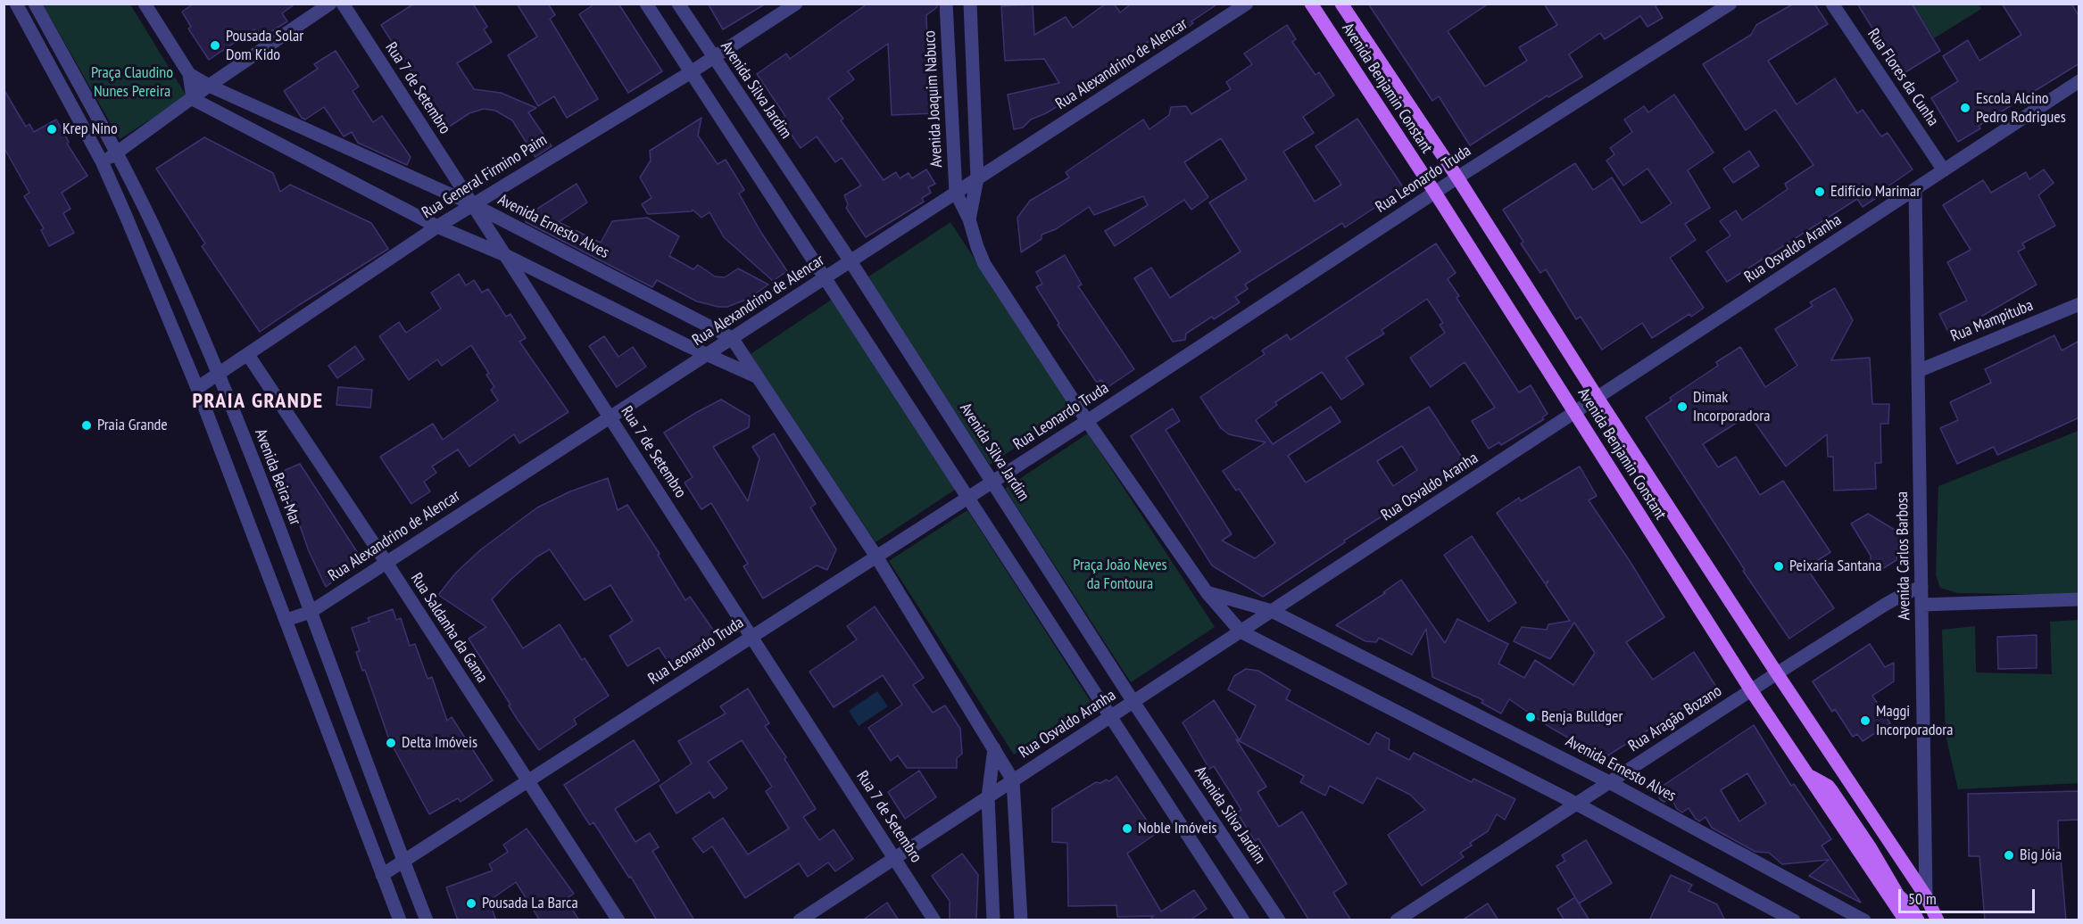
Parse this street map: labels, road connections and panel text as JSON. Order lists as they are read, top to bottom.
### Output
{
  "streets": {
    "main road": ["Avenida Benjamin Constant", "Avenida Carlos Barbosa"],
    "street": [
      "Rua Alexandrino de Alencar",
      "Rua Flores da Cunha",
      "Rua 7 de Setembro",
      "Avenida Silva Jardim",
      "Avenida Joaquim Nabuco",
      "Rua General Firmino Paim",
      "Rua Leonardo Truda",
      "Avenida Ernesto Alves",
      "Rua Osvaldo Aranha",
      "Rua Mampituba",
      "Avenida Beira-Mar",
      "Rua Saldanha da Gama",
      "Rua Aragão Bozano"
    ]
  },
  "crossings": [
    ["Rua Alexandrino de Alencar", "Rua 7 de Setembro"],
    ["Rua Alexandrino de Alencar", "Avenida Silva Jardim"],
    ["Rua Alexandrino de Alencar", "Avenida Joaquim Nabuco"],
    ["Rua Alexandrino de Alencar", "Avenida Ernesto Alves"],
    ["Rua Alexandrino de Alencar", "Avenida Beira-Mar"],
    ["Rua Alexandrino de Alencar", "Rua Saldanha da Gama"],
    ["Rua Flores da Cunha", "Rua Osvaldo Aranha"],
    ["Rua 7 de Setembro", "Rua General Firmino Paim"],
    ["Rua 7 de Setembro", "Rua Leonardo Truda"],
    ["Rua 7 de Setembro", "Avenida Ernesto Alves"],
    ["Rua 7 de Setembro", "Rua Osvaldo Aranha"],
    ["Avenida Benjamin Constant", "Rua Leonardo Truda"],
    ["Avenida Benjamin Constant", "Rua Osvaldo Aranha"],
    ["Avenida Benjamin Constant", "Avenida Carlos Barbosa"],
    ["Avenida Benjamin Constant", "Rua Aragão Bozano"],
    ["Avenida Silva Jardim", "Rua General Firmino Paim"],
    ["Avenida Silva Jardim", "Rua Leonardo Truda"],
    ["Avenida Silva Jardim", "Rua Osvaldo Aranha"],
    ["Rua General Firmino Paim", "Avenida Ernesto Alves"],
    ["Rua General Firmino Paim", "Avenida Beira-Mar"],
    ["Rua General Firmino Paim", "Rua Saldanha da Gama"],
    ["Rua Leonardo Truda", "Avenida Beira-Mar"],
    ["Rua Leonardo Truda", "Rua Saldanha da Gama"],
    ["Avenida Ernesto Alves", "Rua Osvaldo Aranha"],
    ["Avenida Ernesto Alves", "Rua Aragão Bozano"],
    ["Rua Osvaldo Aranha", "Avenida Carlos Barbosa"],
    ["Rua Mampituba", "Avenida Carlos Barbosa"],
    ["Avenida Carlos Barbosa", "Rua Aragão Bozano"]
  ],
  "districts": ["PRAIA GRANDE"],
  "parks": ["Praça Claudino Nunes Pereira", "Praça João Neves da Fontoura"],
  "places": [
    "Pousada Solar Dom Kido",
    "Escola Alcino Pedro Rodrigues",
    "Krep Nino",
    "Edifício Marimar",
    "Dimak Incorporadora",
    "Praia Grande",
    "Peixaria Santana",
    "Benja Bulldger",
    "Maggi Incorporadora",
    "Delta Imóveis",
    "Noble Imóveis",
    "Big Jóia",
    "Pousada La Barca"
  ],
  "scale_bar": "50 m"
}
